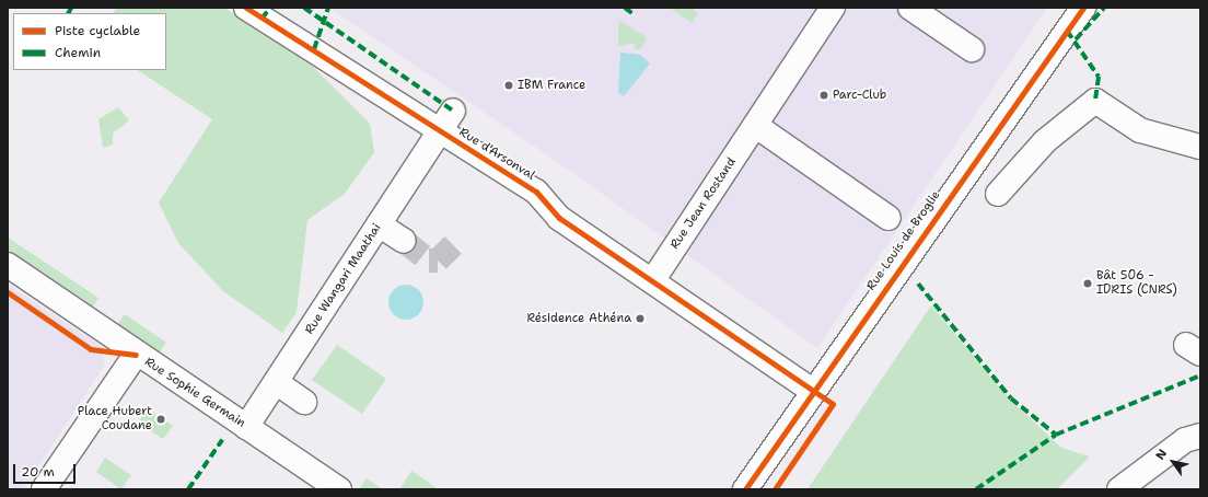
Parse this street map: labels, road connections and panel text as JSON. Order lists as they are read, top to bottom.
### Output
{
  "streets": {
    "street": [
      "Rue d'Arsonval",
      "Rue Jean Rostand",
      "Rue Louis de Broglie",
      "Rue Wangari Maathai",
      "Rue Sophie Germain"
    ]
  },
  "crossings": [
    ["Rue d'Arsonval", "Rue Jean Rostand"],
    ["Rue d'Arsonval", "Rue Louis de Broglie"],
    ["Rue d'Arsonval", "Rue Wangari Maathai"],
    ["Rue Wangari Maathai", "Rue Sophie Germain"]
  ],
  "places": [
    "IBM France",
    "Parc-Club",
    "Bât 506 - IDRIS (CNRS)",
    "Résidence Athéna",
    "Place Hubert Coudane"
  ],
  "legend": ["Piste cyclable", "Chemin"],
  "scale_bar": "20 m",
  "north": "top left"
}
